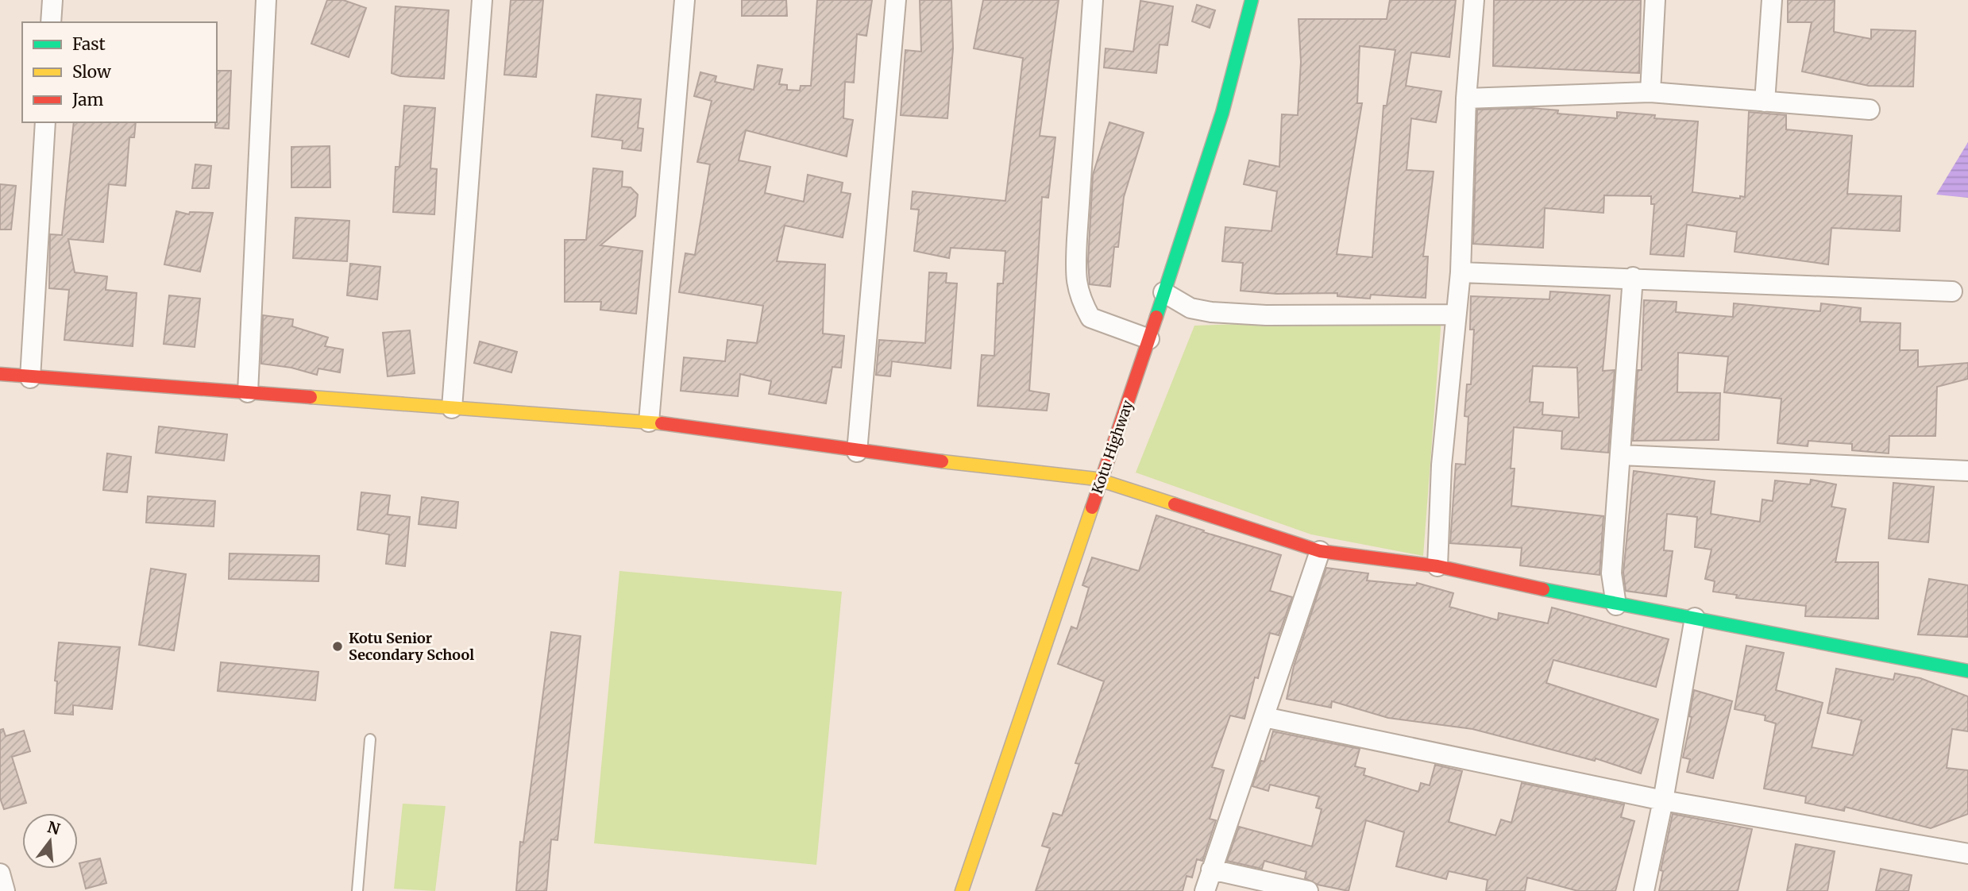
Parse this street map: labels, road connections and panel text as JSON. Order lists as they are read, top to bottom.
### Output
{
  "streets": {
    "street": ["Kotu Highway"]
  },
  "places": ["Kotu Senior Secondary School"],
  "legend": ["Fast", "Slow", "Jam"],
  "north": "top"
}
